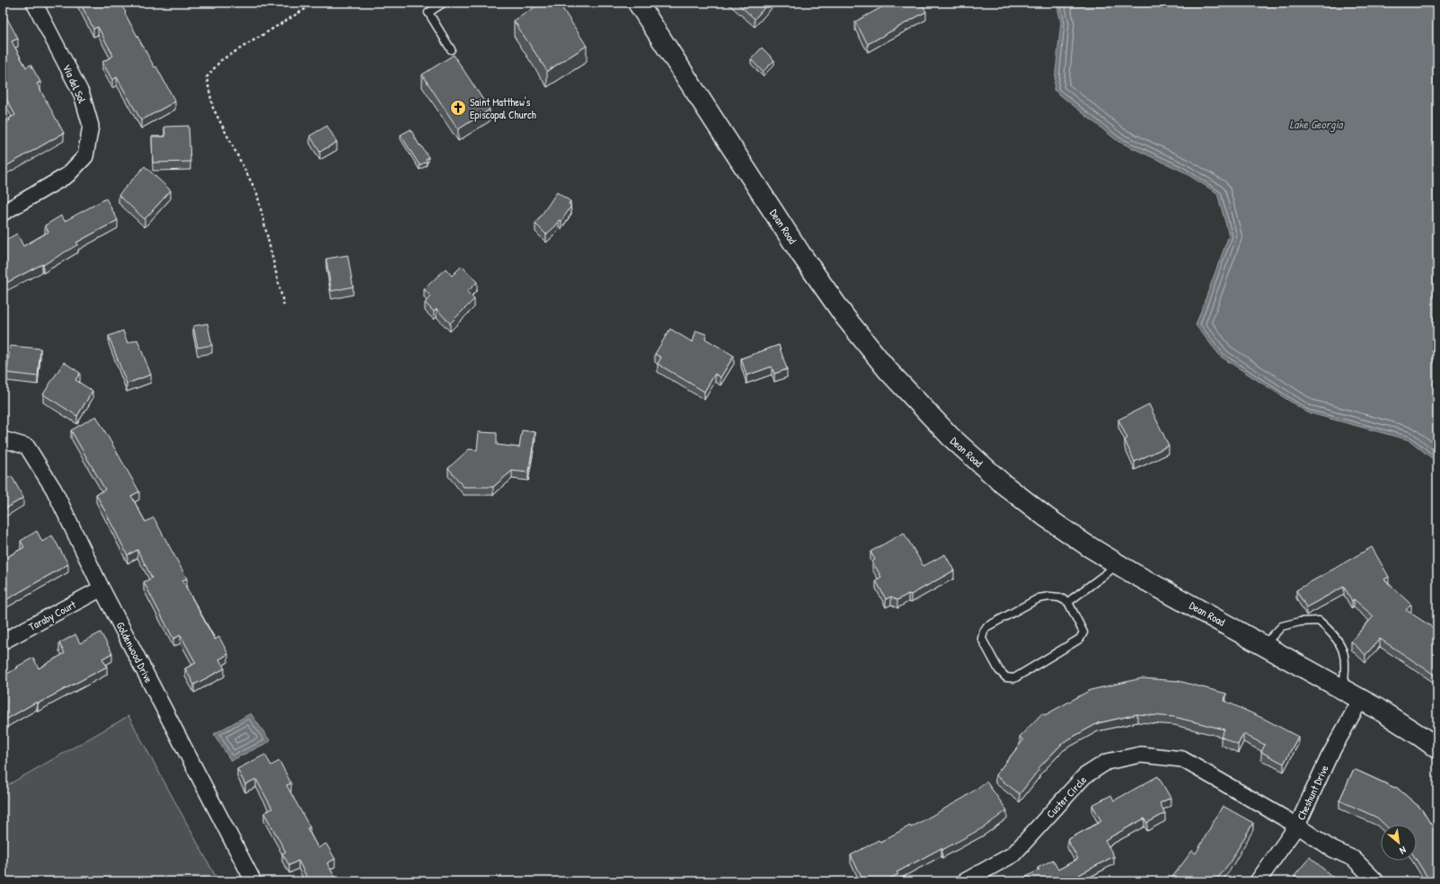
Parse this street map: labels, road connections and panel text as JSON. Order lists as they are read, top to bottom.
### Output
{
  "streets": {
    "main road": ["Dean Road"],
    "street": [
      "Via del Sol",
      "Taraby Court",
      "Goldenwood Drive",
      "Cheshunt Drive",
      "Custer Circle"
    ]
  },
  "crossings": [
    ["Dean Road", "Cheshunt Drive"],
    ["Taraby Court", "Goldenwood Drive"],
    ["Cheshunt Drive", "Custer Circle"]
  ],
  "water": ["Lake Georgia"],
  "places": {
    "church": ["Saint Matthew's Episcopal Church"]
  },
  "north": "bottom right"
}
